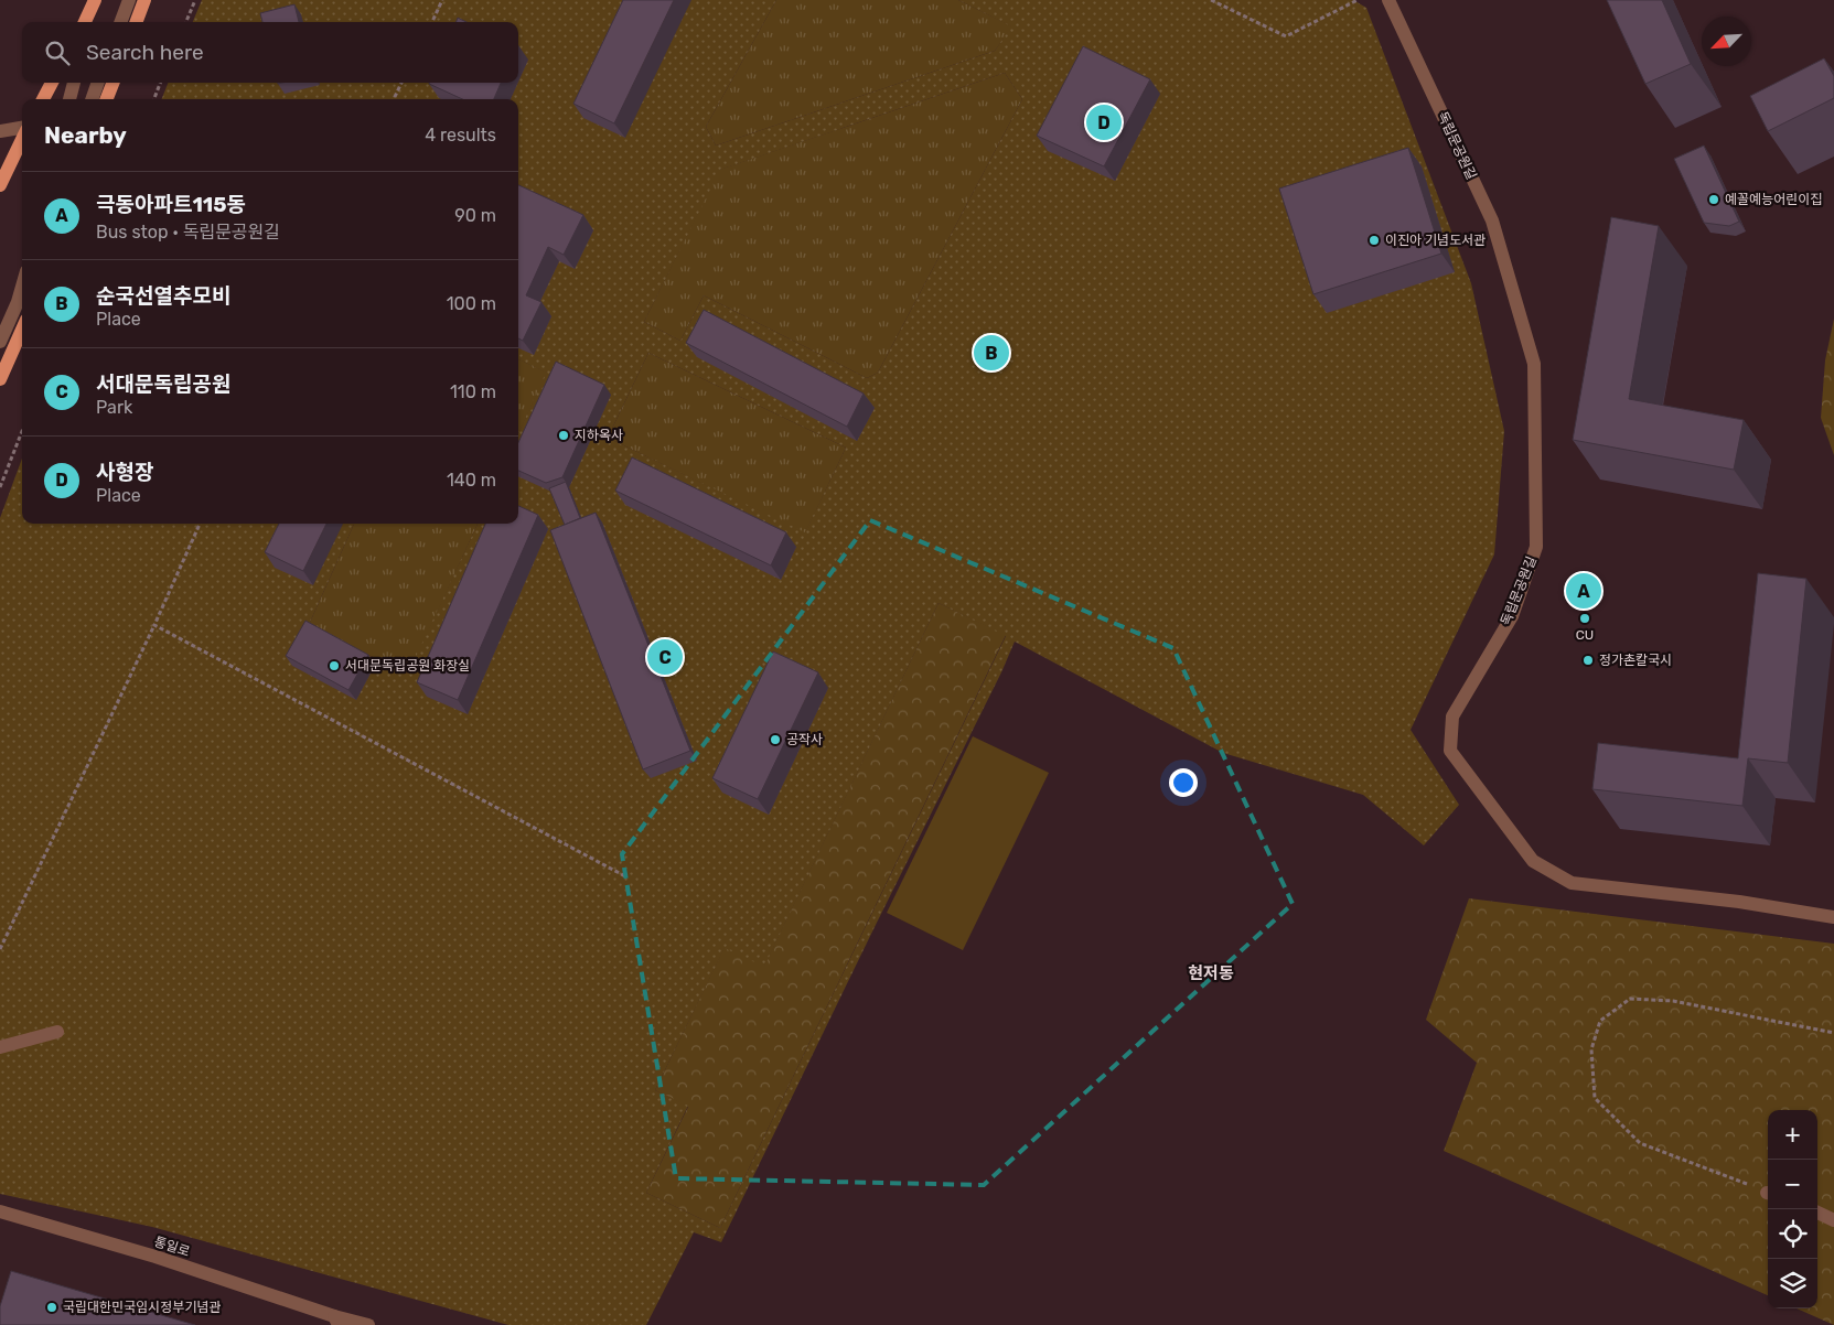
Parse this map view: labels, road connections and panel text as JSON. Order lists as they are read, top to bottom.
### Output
{
  "streets": {
    "street": ["독립문공원길", "통일로"]
  },
  "districts": ["현저동"],
  "places": [
    "예꼴예능어린이집",
    "이진아 기념도서관",
    "지하옥사",
    "CU",
    "정가촌칼국시",
    "서대문독립공원 화장실",
    "공작사",
    "국립대한민국임시정부기념관"
  ],
  "north": "bottom left",
  "page": {
    "search": "Search here",
    "heading": ["Nearby", "4 results"],
    "pins": [
      "D",
      "B",
      "A",
      "C"
    ],
    "list": [
      {
        "mark": "A",
        "name": "극동아파트115동",
        "note": "Bus stop · 독립문공원길",
        "value": "90 m"
      },
      {
        "mark": "B",
        "name": "순국선열추모비",
        "note": "Place",
        "value": "100 m"
      },
      {
        "mark": "C",
        "name": "서대문독립공원",
        "note": "Park",
        "value": "110 m"
      },
      {
        "mark": "D",
        "name": "사형장",
        "note": "Place",
        "value": "140 m"
      }
    ],
    "map_buttons": ["+", "−"]
  }
}
